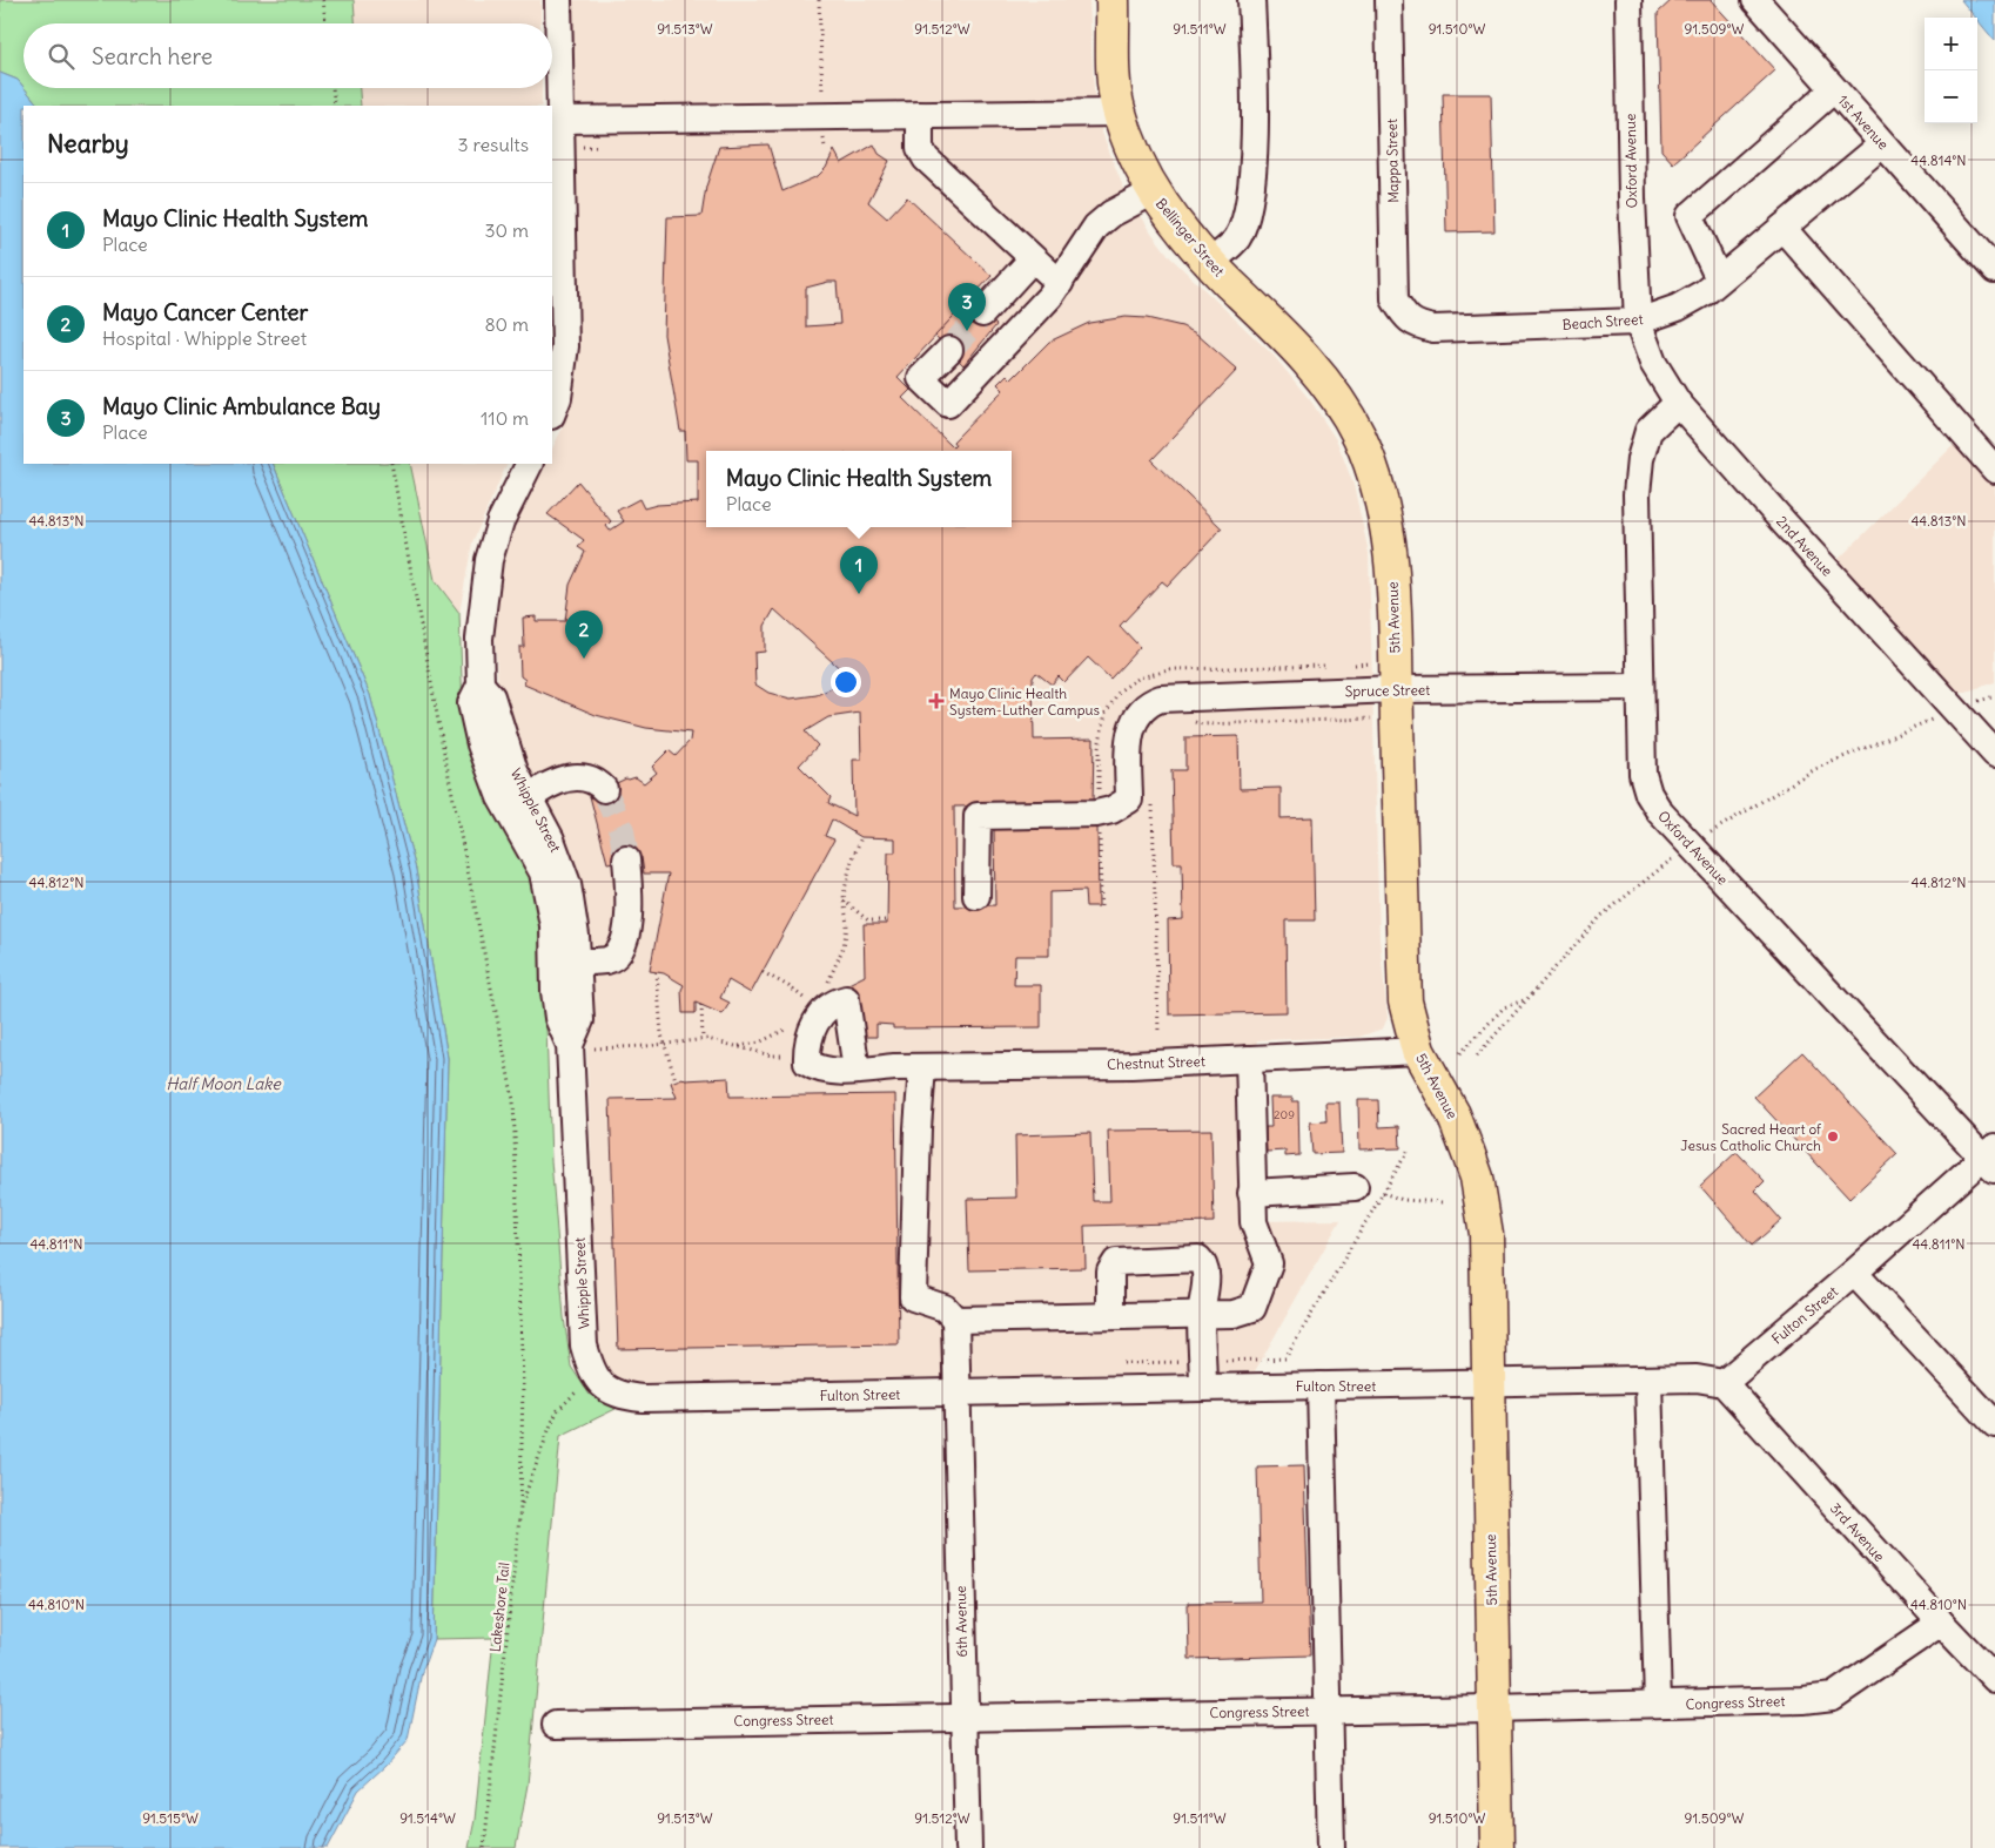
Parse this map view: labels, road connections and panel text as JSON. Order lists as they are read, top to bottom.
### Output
{
  "streets": {
    "main road": ["Bellinger Street", "5th Avenue"],
    "street": [
      "1st Avenue",
      "Mappa Street",
      "Oxford Avenue",
      "Beach Street",
      "2nd Avenue",
      "Spruce Street",
      "Whipple Street",
      "Chestnut Street",
      "Fulton Street",
      "3rd Avenue",
      "6th Avenue",
      "Congress Street"
    ],
    "path": ["Lakeshore Tail"]
  },
  "crossings": [
    ["1st Avenue", "Beach Street"],
    ["Mappa Street", "Beach Street"],
    ["Oxford Avenue", "Beach Street"],
    ["Oxford Avenue", "2nd Avenue"],
    ["Oxford Avenue", "Spruce Street"],
    ["Oxford Avenue", "Fulton Street"],
    ["Bellinger Street", "5th Avenue"],
    ["Beach Street", "2nd Avenue"],
    ["5th Avenue", "Spruce Street"],
    ["5th Avenue", "Chestnut Street"],
    ["5th Avenue", "Fulton Street"],
    ["5th Avenue", "Congress Street"],
    ["Whipple Street", "Fulton Street"],
    ["Whipple Street", "Lakeshore Tail"],
    ["Fulton Street", "3rd Avenue"],
    ["Fulton Street", "Lakeshore Tail"],
    ["Fulton Street", "6th Avenue"],
    ["3rd Avenue", "Congress Street"],
    ["6th Avenue", "Congress Street"]
  ],
  "water": ["Half Moon Lake"],
  "places": {
    "health": ["Mayo Clinic Health System-Luther Campus"],
    "other": ["Sacred Heart of Jesus Catholic Church"]
  },
  "house_numbers": ["209"],
  "page": {
    "map_buttons": ["+", "−"],
    "search": "Search here",
    "heading": ["Nearby", "3 results"],
    "list": [
      {
        "mark": "1",
        "name": "Mayo Clinic Health System",
        "note": "Place",
        "value": "30 m"
      },
      {
        "mark": "2",
        "name": "Mayo Cancer Center",
        "note": "Hospital · Whipple Street",
        "value": "80 m"
      },
      {
        "mark": "3",
        "name": "Mayo Clinic Ambulance Bay",
        "note": "Place",
        "value": "110 m"
      }
    ],
    "pins": ["3", "1", "2"],
    "popup": ["Mayo Clinic Health System", "Place"]
  },
  "coordinates": [
    "91.513°W",
    "91.512°W",
    "91.511°W",
    "91.510°W",
    "91.509°W",
    "44.814°N",
    "44.813°N",
    "44.812°N",
    "44.811°N",
    "44.810°N",
    "91.515°W",
    "91.514°W"
  ]
}
